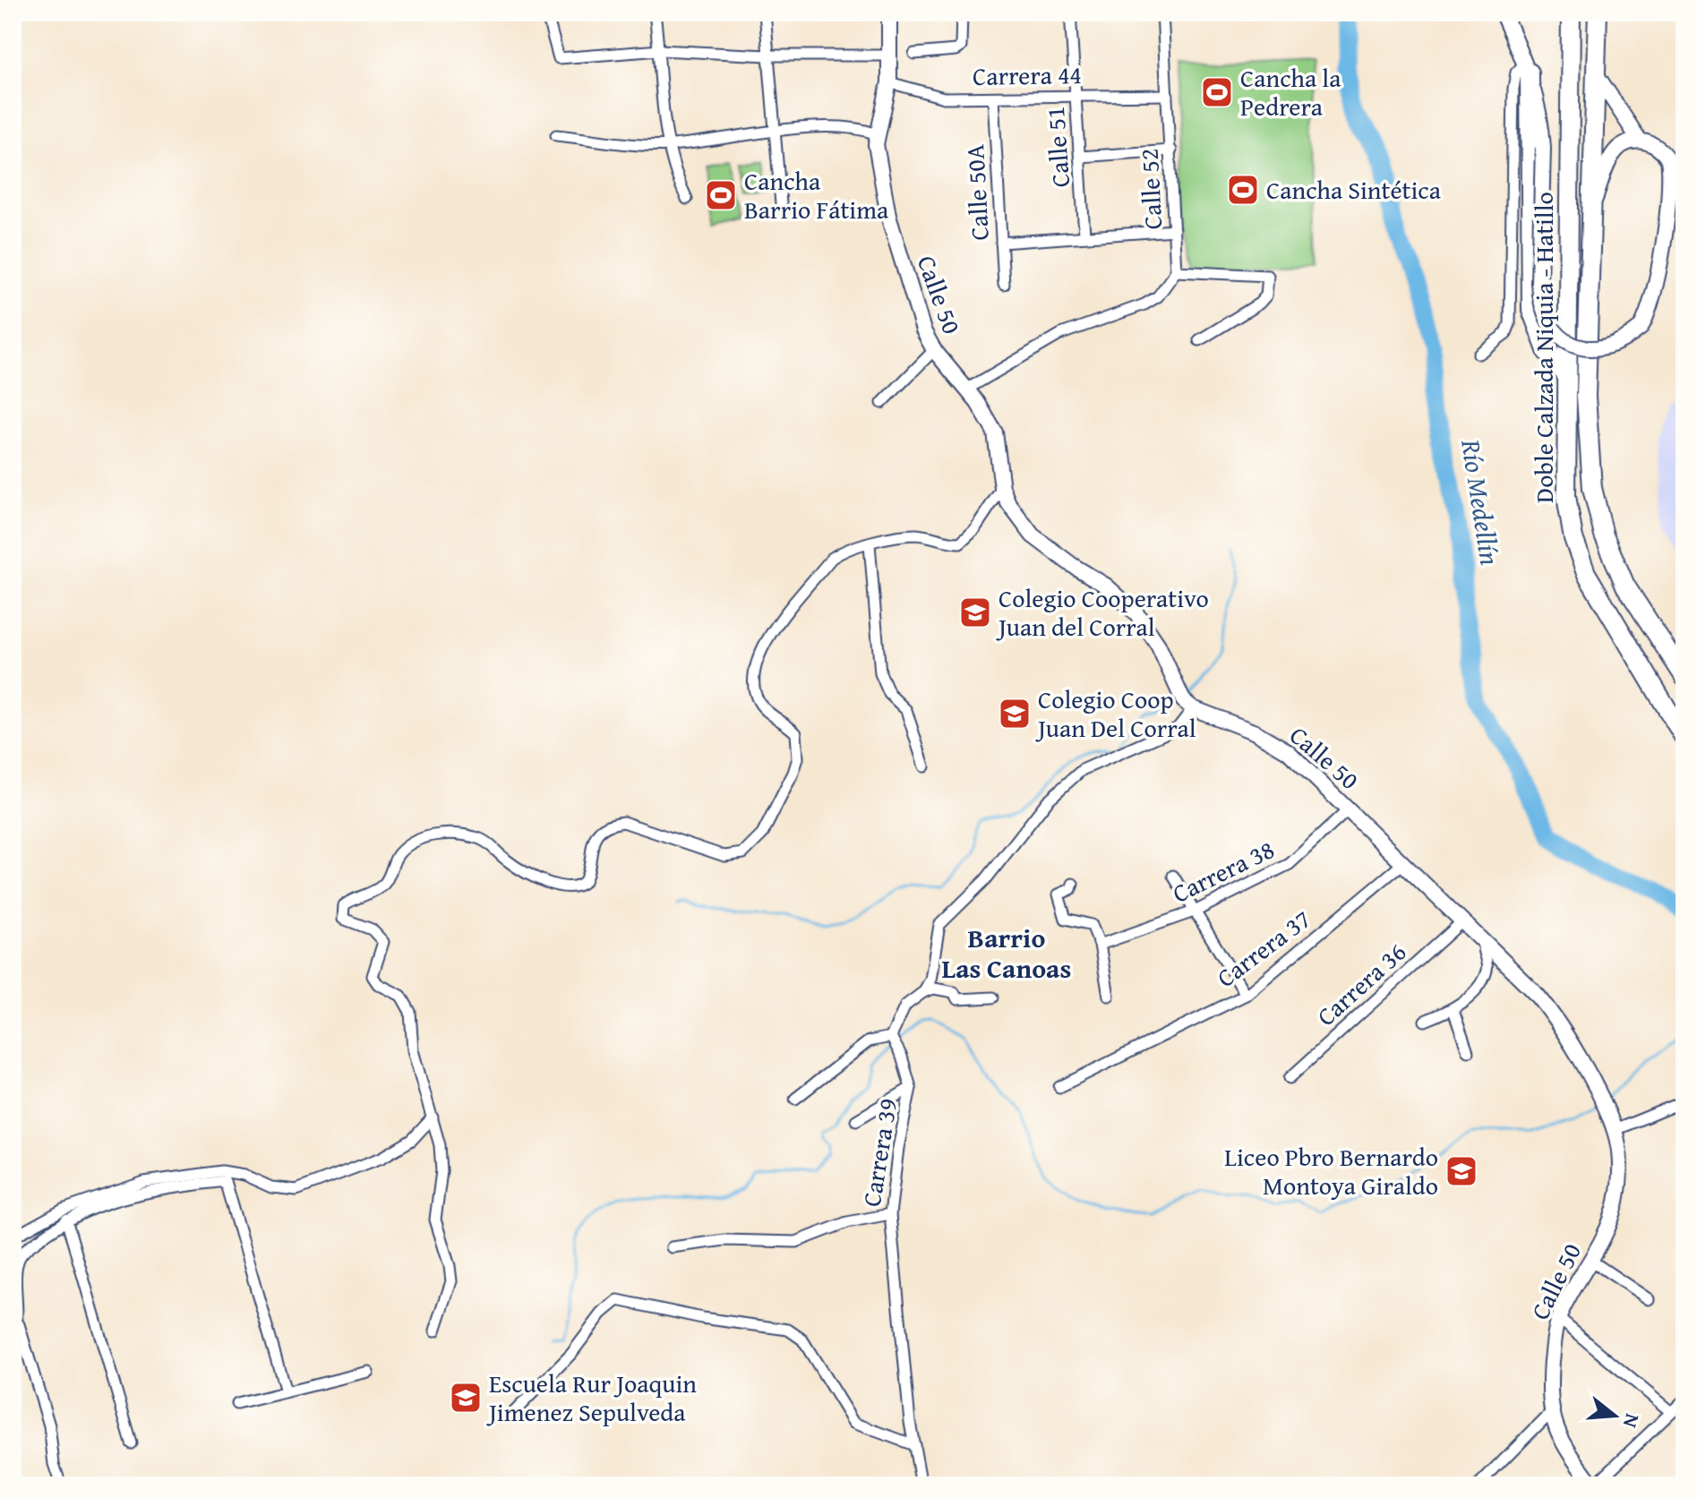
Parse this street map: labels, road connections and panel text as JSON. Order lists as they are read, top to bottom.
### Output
{
  "streets": {
    "highway": ["Doble Calzada Niquia - Hatillo"],
    "street": [
      "Carrera 44",
      "Calle 51",
      "Calle 52",
      "Calle 50A",
      "Calle 50",
      "Carrera 38",
      "Carrera 37",
      "Carrera 36",
      "Carrera 39"
    ]
  },
  "crossings": [
    ["Carrera 44", "Calle 51"],
    ["Carrera 44", "Calle 52"],
    ["Carrera 44", "Calle 50A"],
    ["Carrera 44", "Calle 50"],
    ["Calle 50", "Carrera 38"],
    ["Calle 50", "Carrera 37"],
    ["Calle 50", "Carrera 36"]
  ],
  "districts": ["Barrio Las Canoas"],
  "water": ["Río Medellín"],
  "places": {
    "sports": ["Cancha la Pedrera", "Cancha Sintética", "Cancha Barrio Fátima"],
    "school or university": [
      "Colegio Cooperativo Juan del Corral",
      "Colegio Coop Juan Del Corral",
      "Liceo Pbro Bernardo Montoya Giraldo",
      "Escuela Rur Joaquin Jimenez Sepulveda"
    ]
  },
  "north": "right"
}
